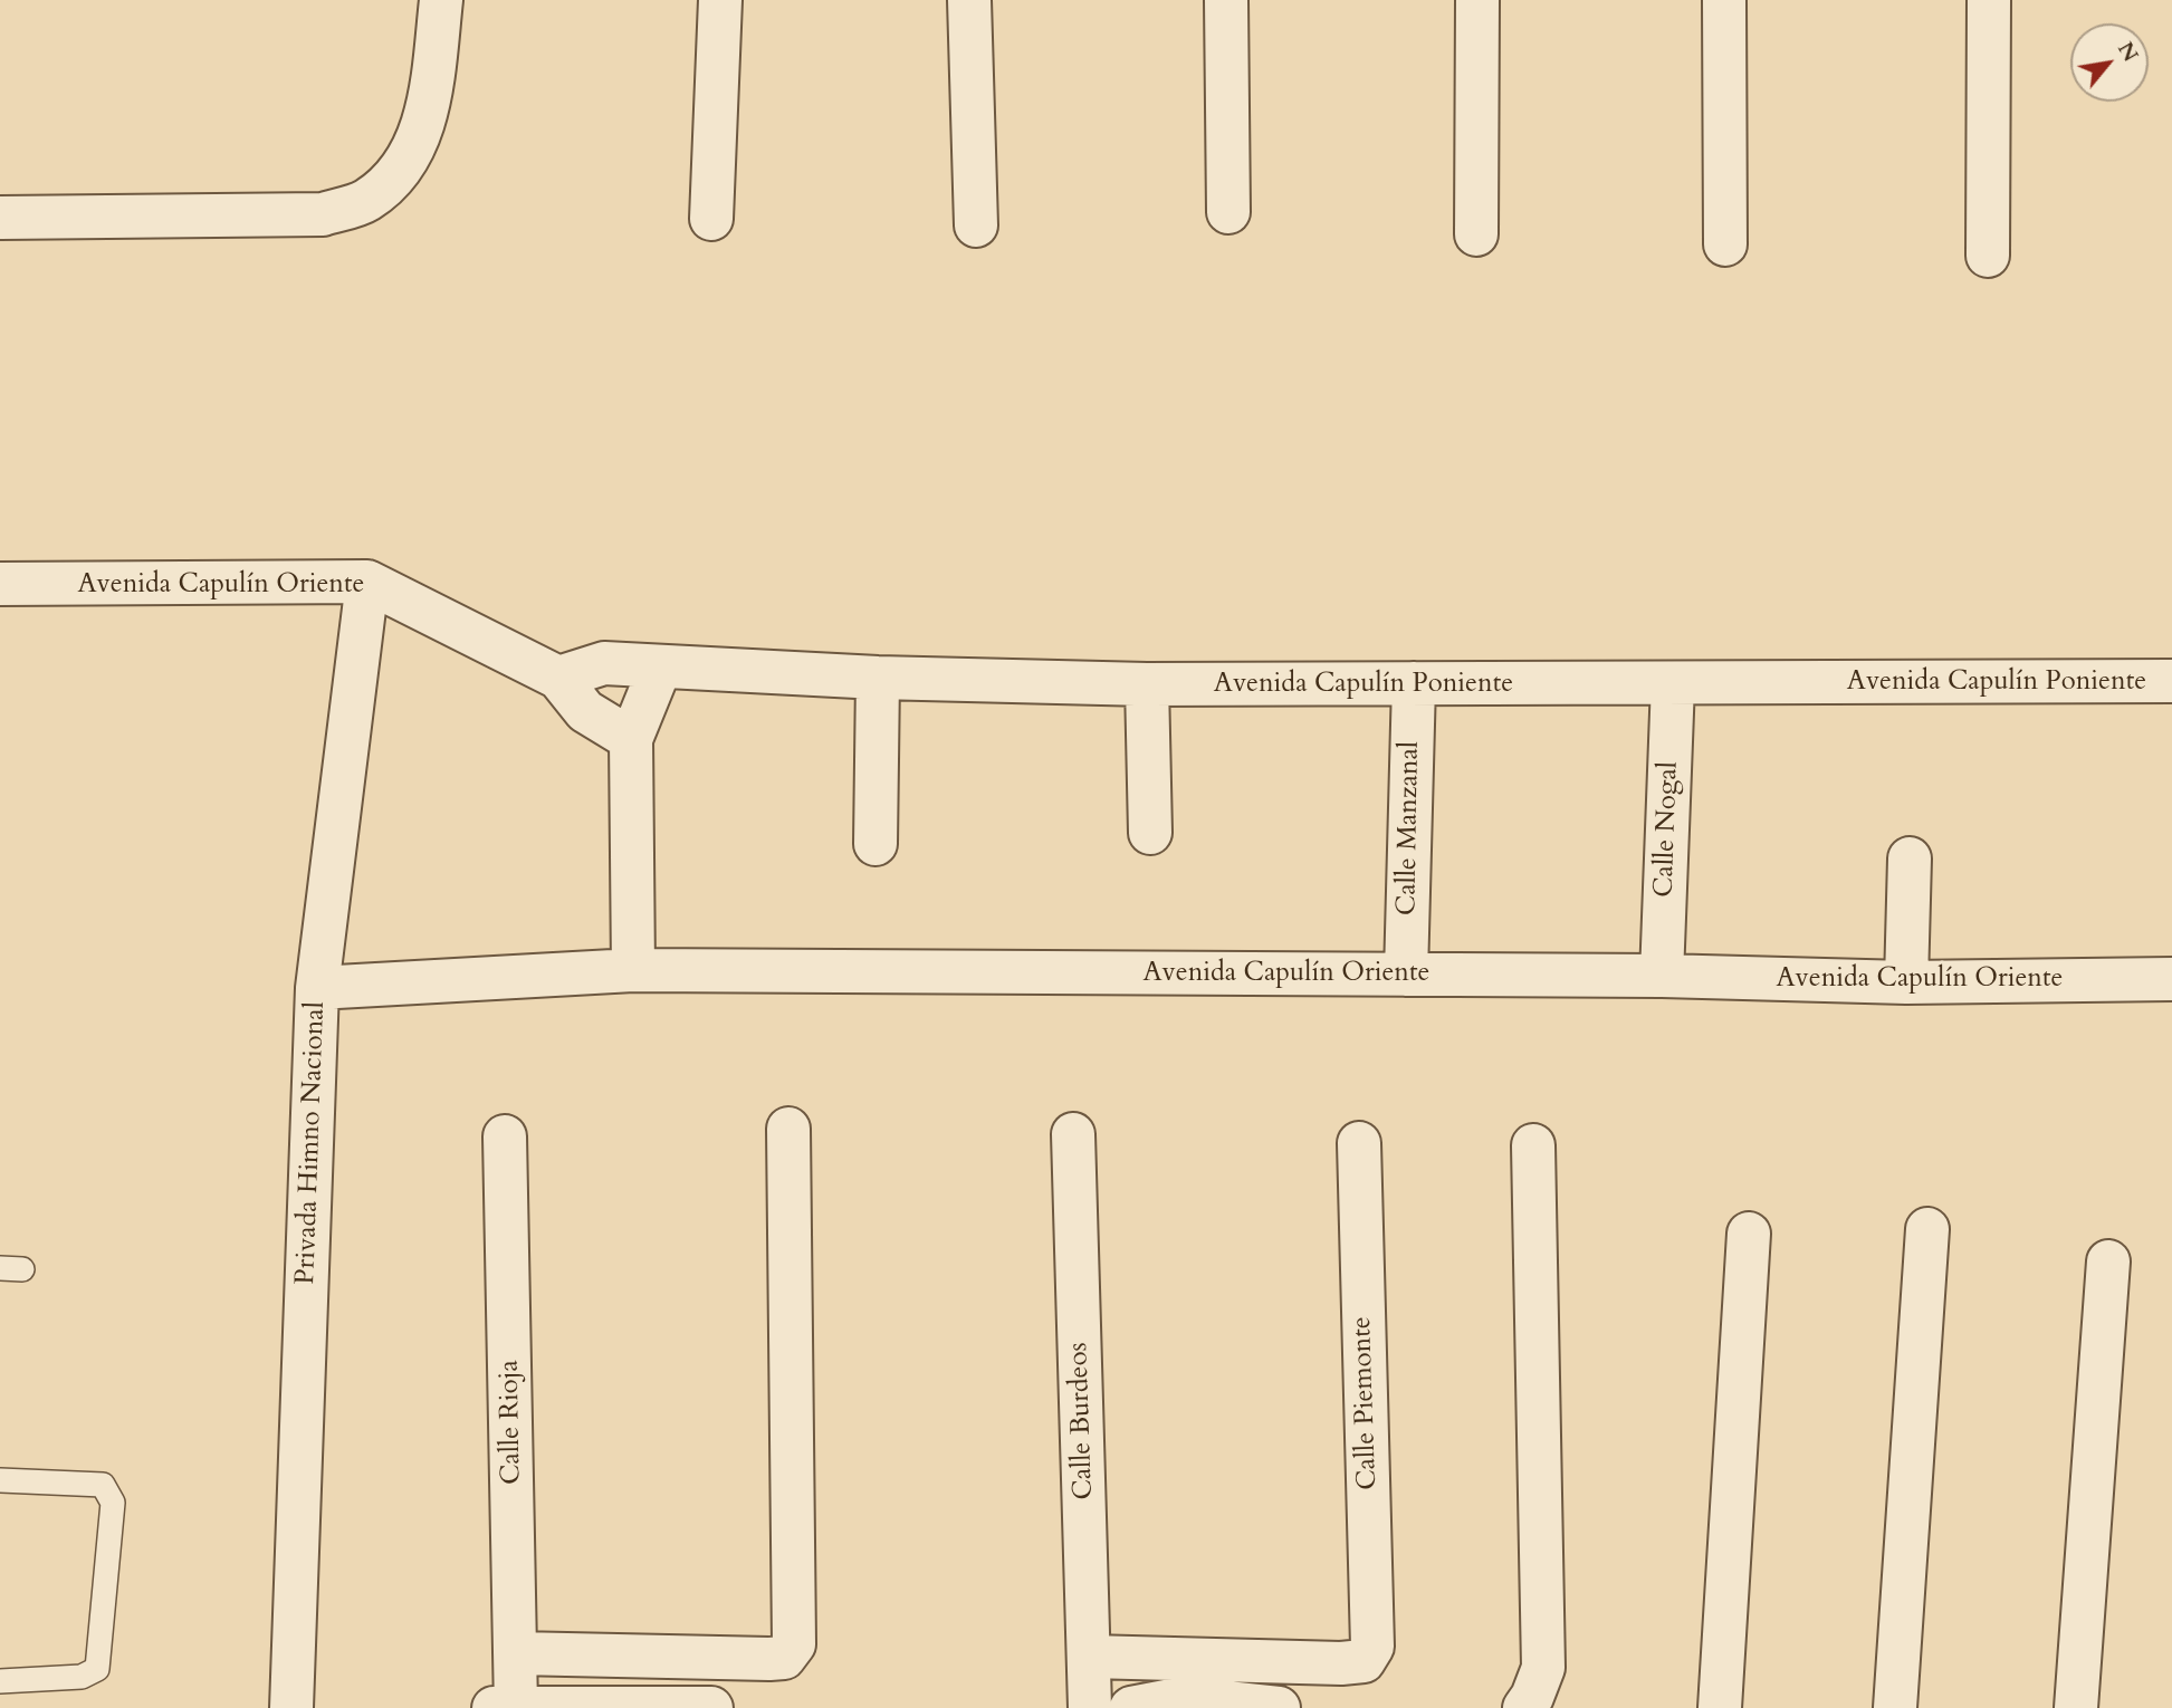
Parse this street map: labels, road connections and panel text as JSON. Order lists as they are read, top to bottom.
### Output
{
  "streets": {
    "street": [
      "Avenida Capulín Oriente",
      "Avenida Capulín Poniente",
      "Calle Manzanal",
      "Calle Nogal",
      "Privada Himno Nacional",
      "Calle Piemonte",
      "Calle Burdeos",
      "Calle Rioja"
    ]
  },
  "crossings": [
    ["Avenida Capulín Oriente", "Avenida Capulín Poniente"],
    ["Avenida Capulín Oriente", "Calle Manzanal"],
    ["Avenida Capulín Oriente", "Calle Nogal"],
    ["Avenida Capulín Oriente", "Privada Himno Nacional"],
    ["Avenida Capulín Poniente", "Calle Manzanal"],
    ["Avenida Capulín Poniente", "Calle Nogal"],
    ["Calle Piemonte", "Calle Burdeos"]
  ],
  "north": "top right"
}
